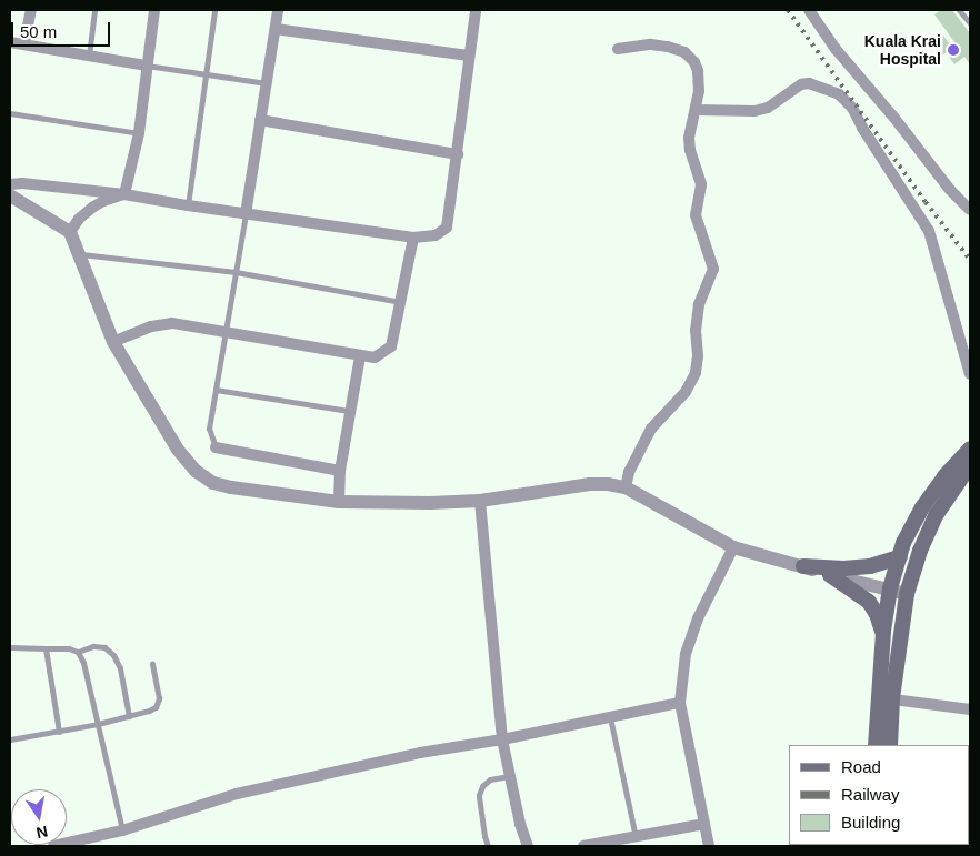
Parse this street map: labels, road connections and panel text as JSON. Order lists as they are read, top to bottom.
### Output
{
  "places": ["Kuala Krai Hospital"],
  "legend": ["Road", "Railway", "Building"],
  "scale_bar": "50 m",
  "north": "bottom"
}
